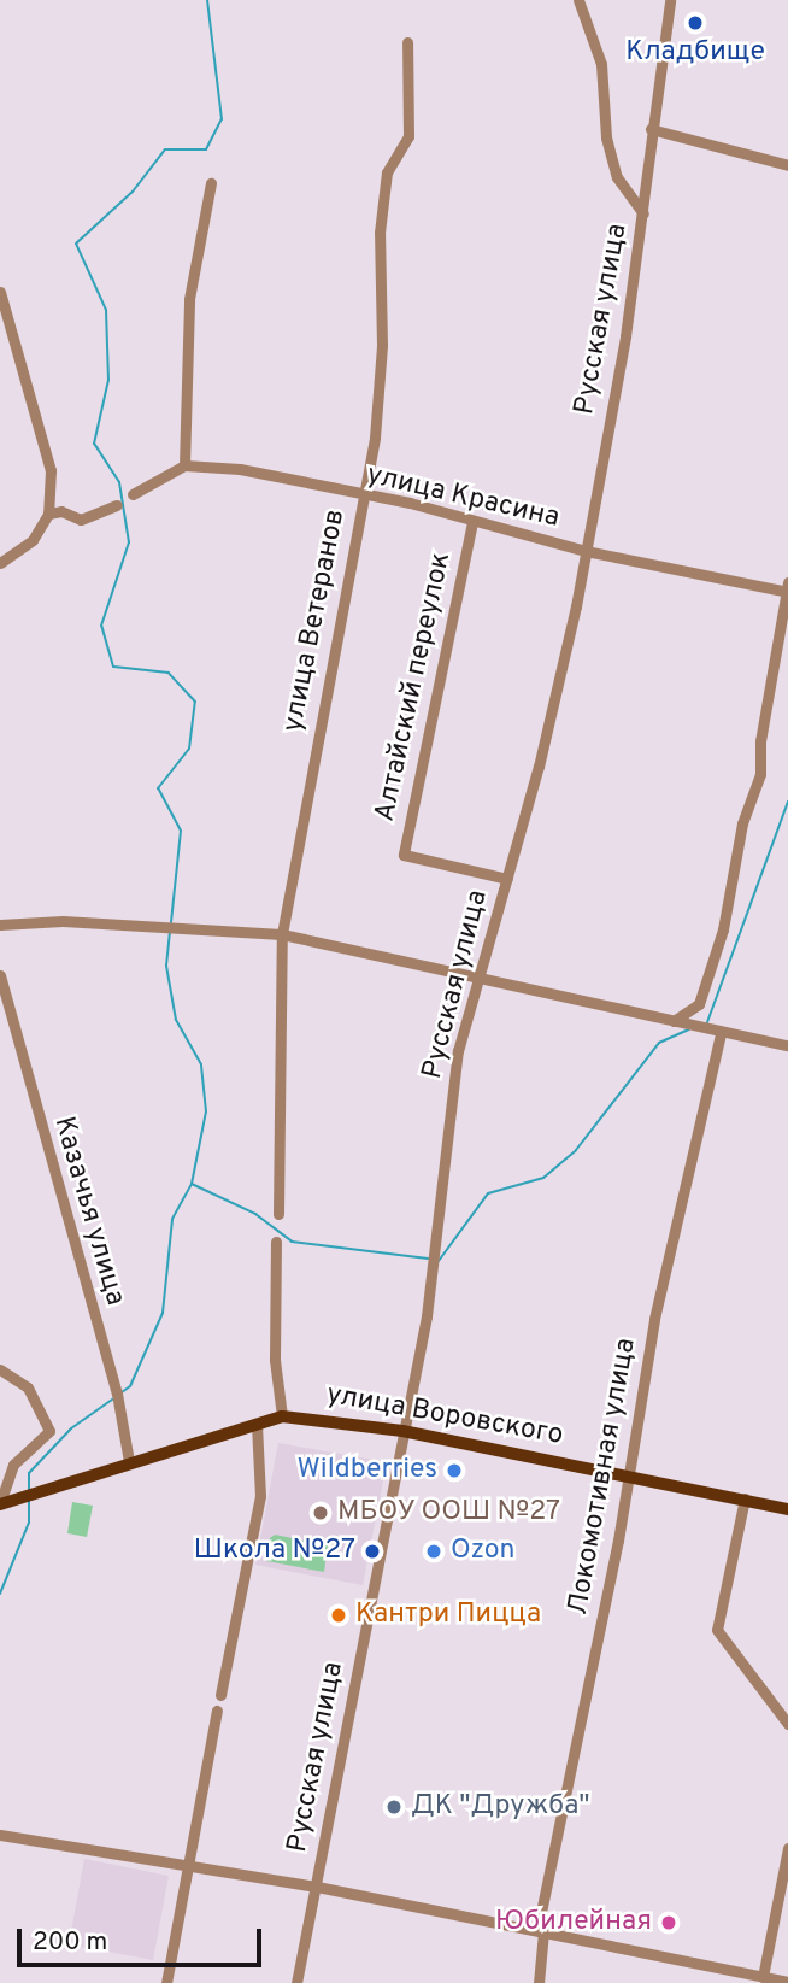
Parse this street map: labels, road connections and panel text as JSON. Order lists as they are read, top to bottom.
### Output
{
  "streets": {
    "main road": ["улица Воровского"],
    "street": [
      "Русская улица",
      "улица Красина",
      "улица Ветеранов",
      "Алтайский переулок",
      "Казачья улица",
      "Локомотивная улица"
    ]
  },
  "crossings": [
    ["Русская улица", "улица Красина"],
    ["Русская улица", "Алтайский переулок"],
    ["Русская улица", "улица Воровского"],
    ["улица Красина", "улица Ветеранов"],
    ["улица Красина", "Алтайский переулок"],
    ["Казачья улица", "улица Воровского"],
    ["улица Воровского", "Локомотивная улица"]
  ],
  "places": [
    "Кладбище",
    "Wildberries",
    "МБОУ ООШ №27",
    "Школа №27",
    "Ozon",
    "Кантри Пицца",
    "ДК \"Дружба\"",
    "Юбилейная"
  ],
  "scale_bar": "200 m"
}
